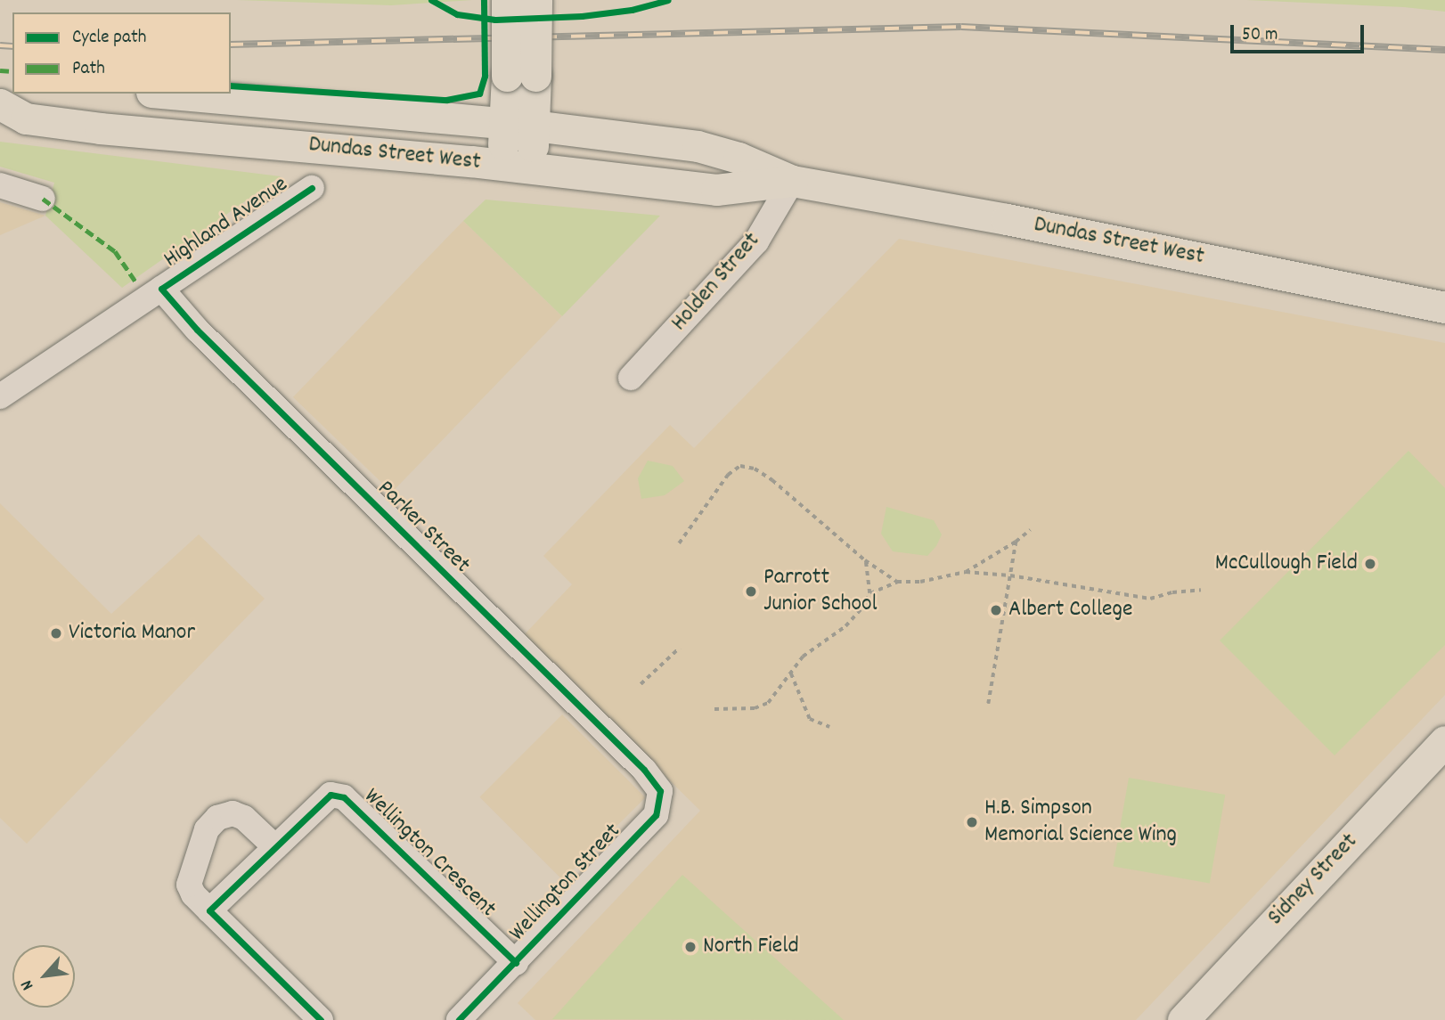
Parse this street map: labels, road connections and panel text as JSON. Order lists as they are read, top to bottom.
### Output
{
  "streets": {
    "main road": ["Dundas Street West", "Sidney Street"],
    "street": [
      "Highland Avenue",
      "Holden Street",
      "Parker Street",
      "Wellington Crescent",
      "Wellington Street"
    ]
  },
  "crossings": [
    ["Dundas Street West", "Holden Street"],
    ["Highland Avenue", "Parker Street"],
    ["Parker Street", "Wellington Street"],
    ["Wellington Crescent", "Wellington Street"]
  ],
  "places": [
    "McCullough Field",
    "Parrott Junior School",
    "Albert College",
    "Victoria Manor",
    "H.B. Simpson Memorial Science Wing",
    "North Field"
  ],
  "legend": ["Cycle path", "Path"],
  "scale_bar": "50 m",
  "north": "bottom left"
}
